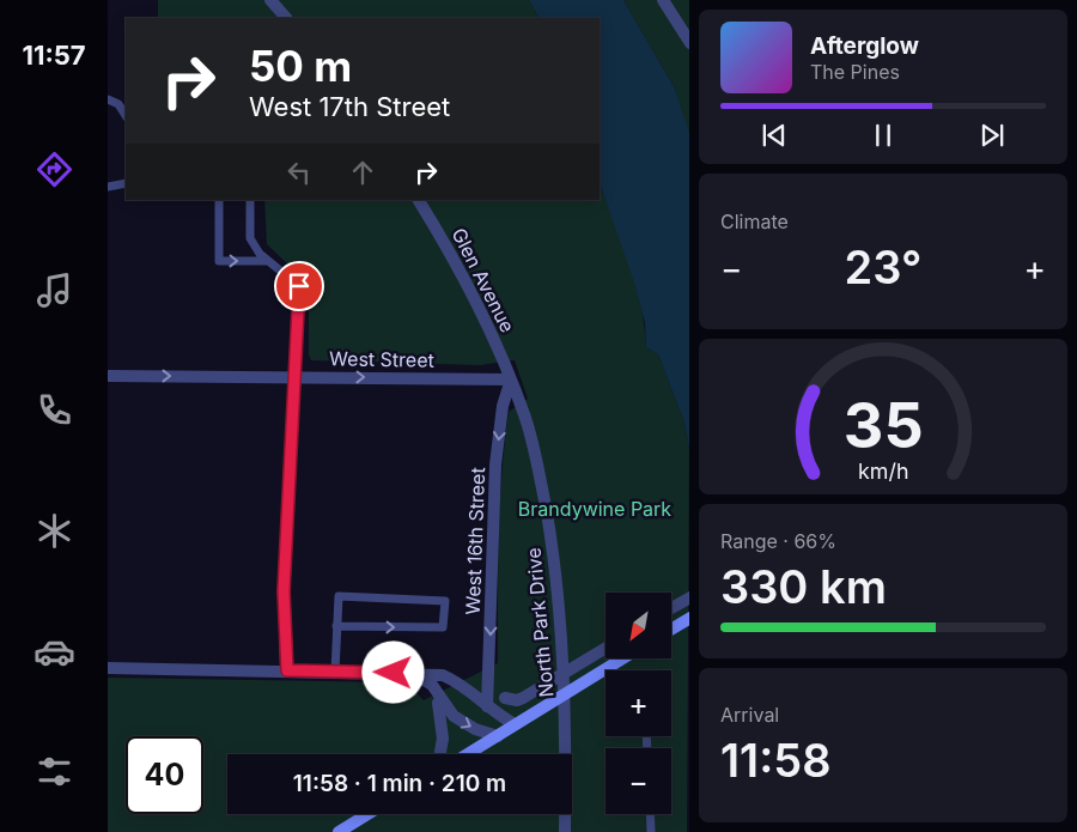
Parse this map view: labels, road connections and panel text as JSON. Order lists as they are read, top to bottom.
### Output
{
  "streets": {
    "street": [
      "Glen Avenue",
      "West Street",
      "West 16th Street",
      "North Park Drive"
    ]
  },
  "crossings": [
    ["Glen Avenue", "West Street"],
    ["Glen Avenue", "West 16th Street"],
    ["Glen Avenue", "North Park Drive"],
    ["West Street", "West 16th Street"],
    ["West Street", "North Park Drive"],
    ["West 16th Street", "North Park Drive"]
  ],
  "one_way": ["West Street", "West 16th Street"],
  "parks": ["Brandywine Park"],
  "north": "bottom left",
  "page": {
    "tabs": "11:57",
    "turn": ["50 m", "West 17th Street"],
    "song": ["Afterglow", "The Pines"],
    "tile": [
      "Climate",
      ["Range · 66%", "330 km"],
      ["Arrival", "11:58"]
    ],
    "heat": ["−", "23°", "+"],
    "map_buttons": ["+", "−"],
    "limit": "40",
    "trip": "11:58 · 1 min · 210 m",
    "gauge": ["35", "km/h"]
  }
}
